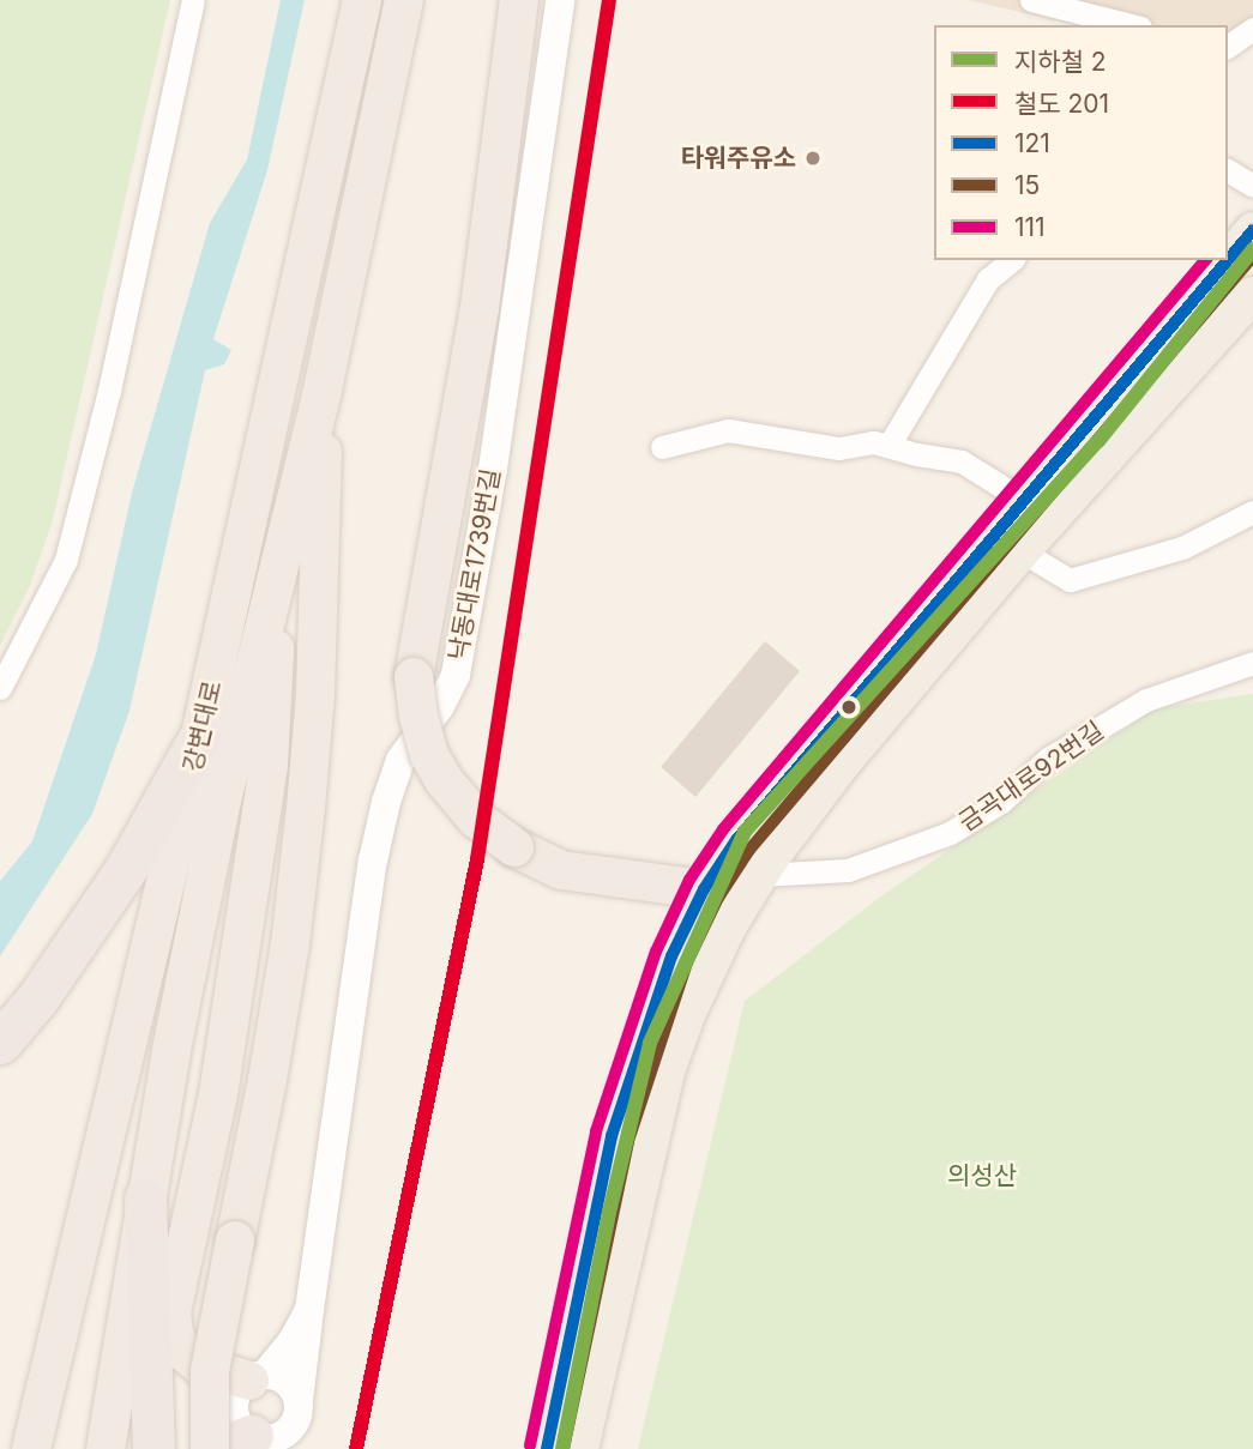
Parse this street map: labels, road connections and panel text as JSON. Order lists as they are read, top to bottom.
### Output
{
  "streets": {
    "highway": ["강변대로"],
    "street": ["낙동대로1739번길", "금곡대로92번길"]
  },
  "parks": ["의성산"],
  "places": ["타워주유소"],
  "lines": [
    "rail line 201",
    "transit line 121",
    "metro line 2",
    "transit line 15",
    "transit line 111"
  ],
  "legend": [
    "지하철 2",
    "철도 201",
    "121",
    "15",
    "111"
  ]
}
